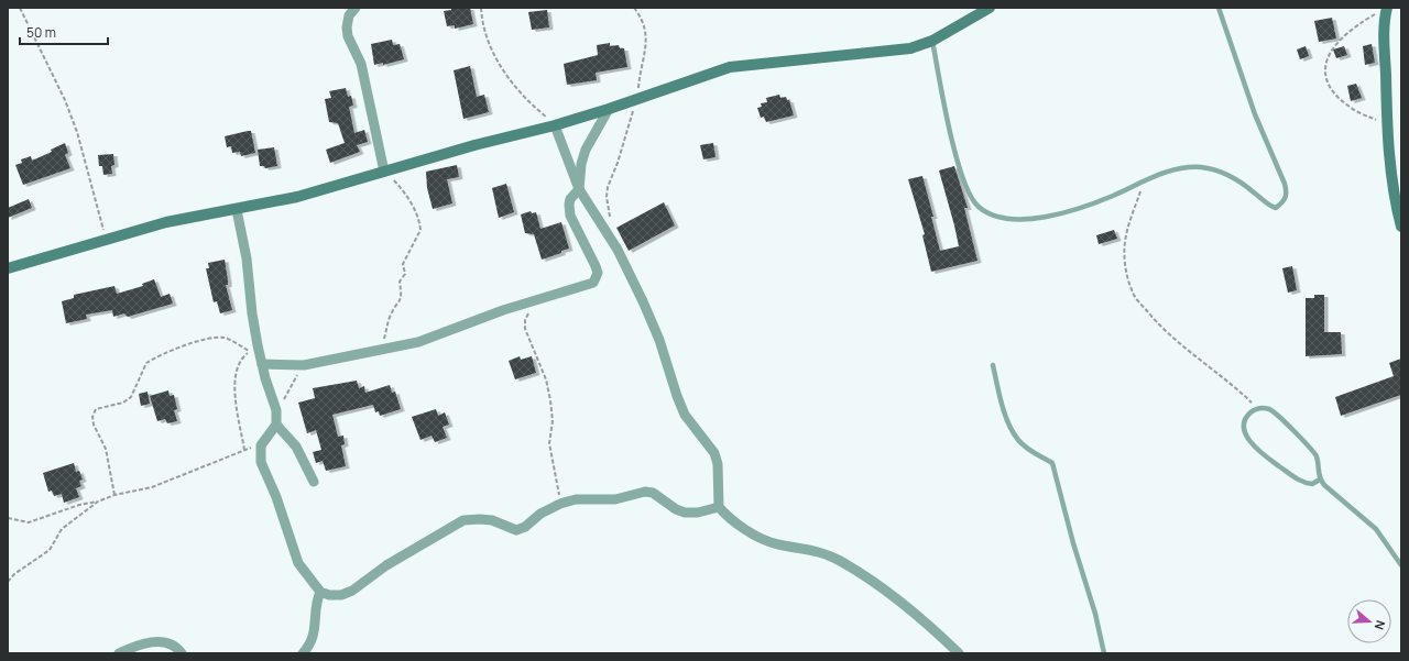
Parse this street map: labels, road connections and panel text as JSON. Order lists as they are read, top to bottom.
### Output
{
  "scale_bar": "50 m",
  "north": "right"
}
